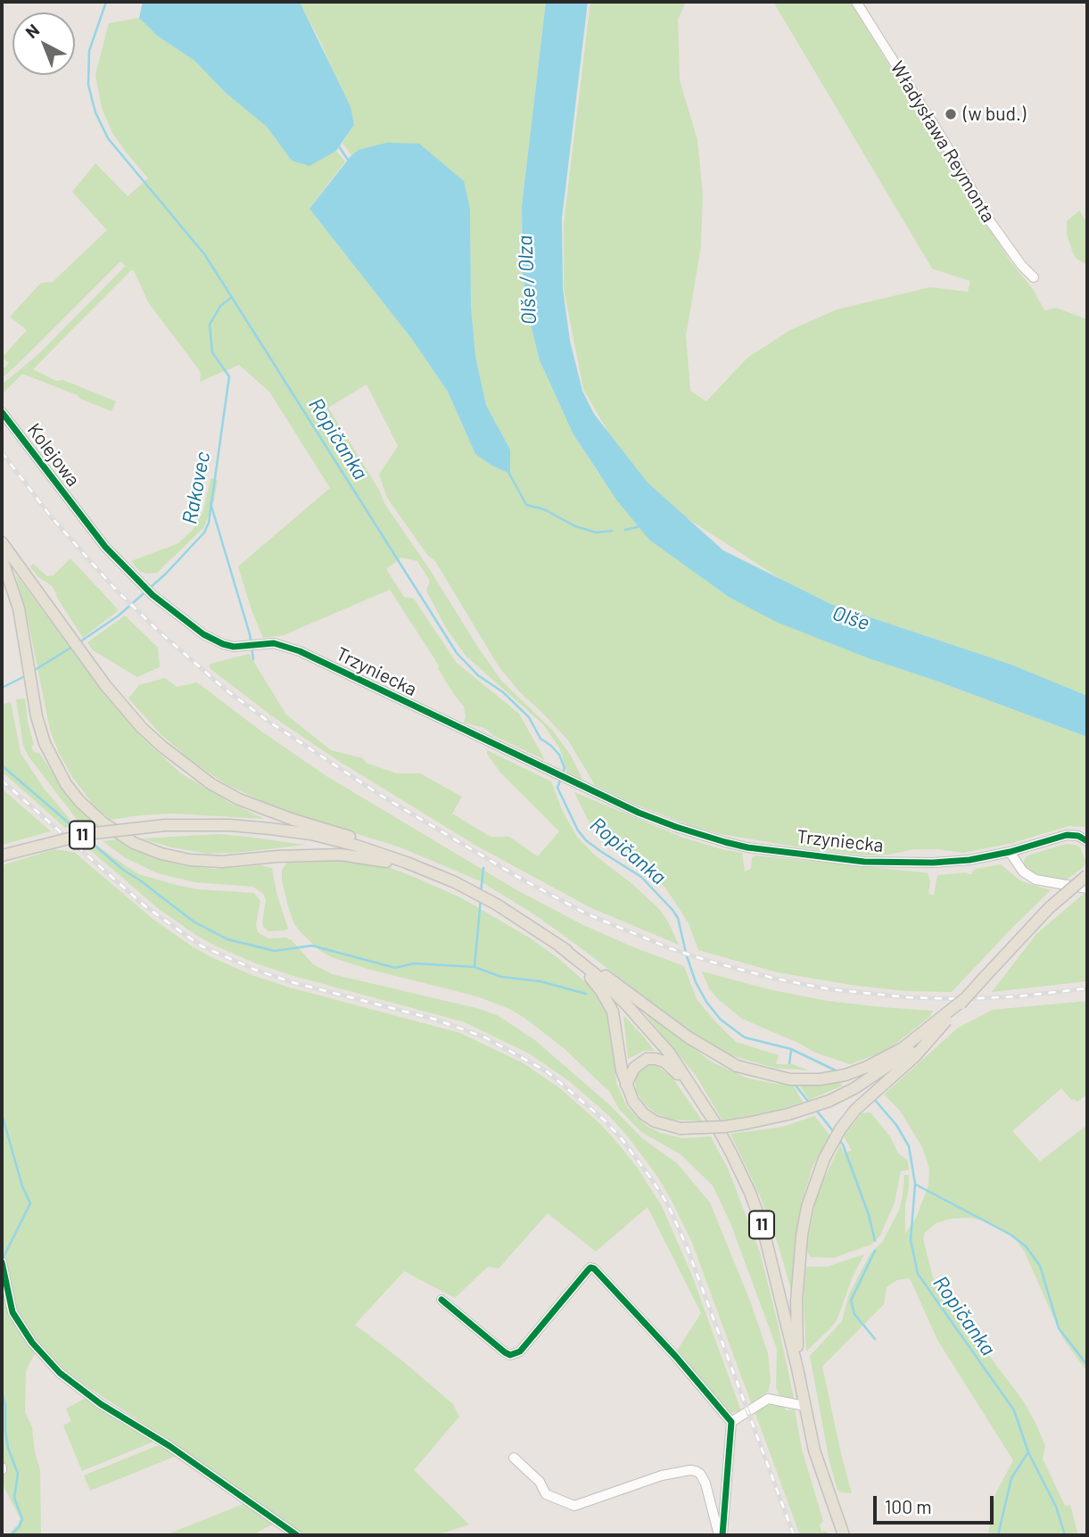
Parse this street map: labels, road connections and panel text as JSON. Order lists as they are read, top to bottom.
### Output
{
  "streets": {
    "main road": ["11"],
    "street": ["Władysława Reymonta", "Kolejowa", "Trzyniecka"]
  },
  "crossings": [
    ["Kolejowa", "Trzyniecka"]
  ],
  "water": [
    "Olše / Olza",
    "Ropičanka",
    "Rakovec",
    "Olše"
  ],
  "places": ["(w bud.)"],
  "scale_bar": "100 m",
  "north": "top left"
}
